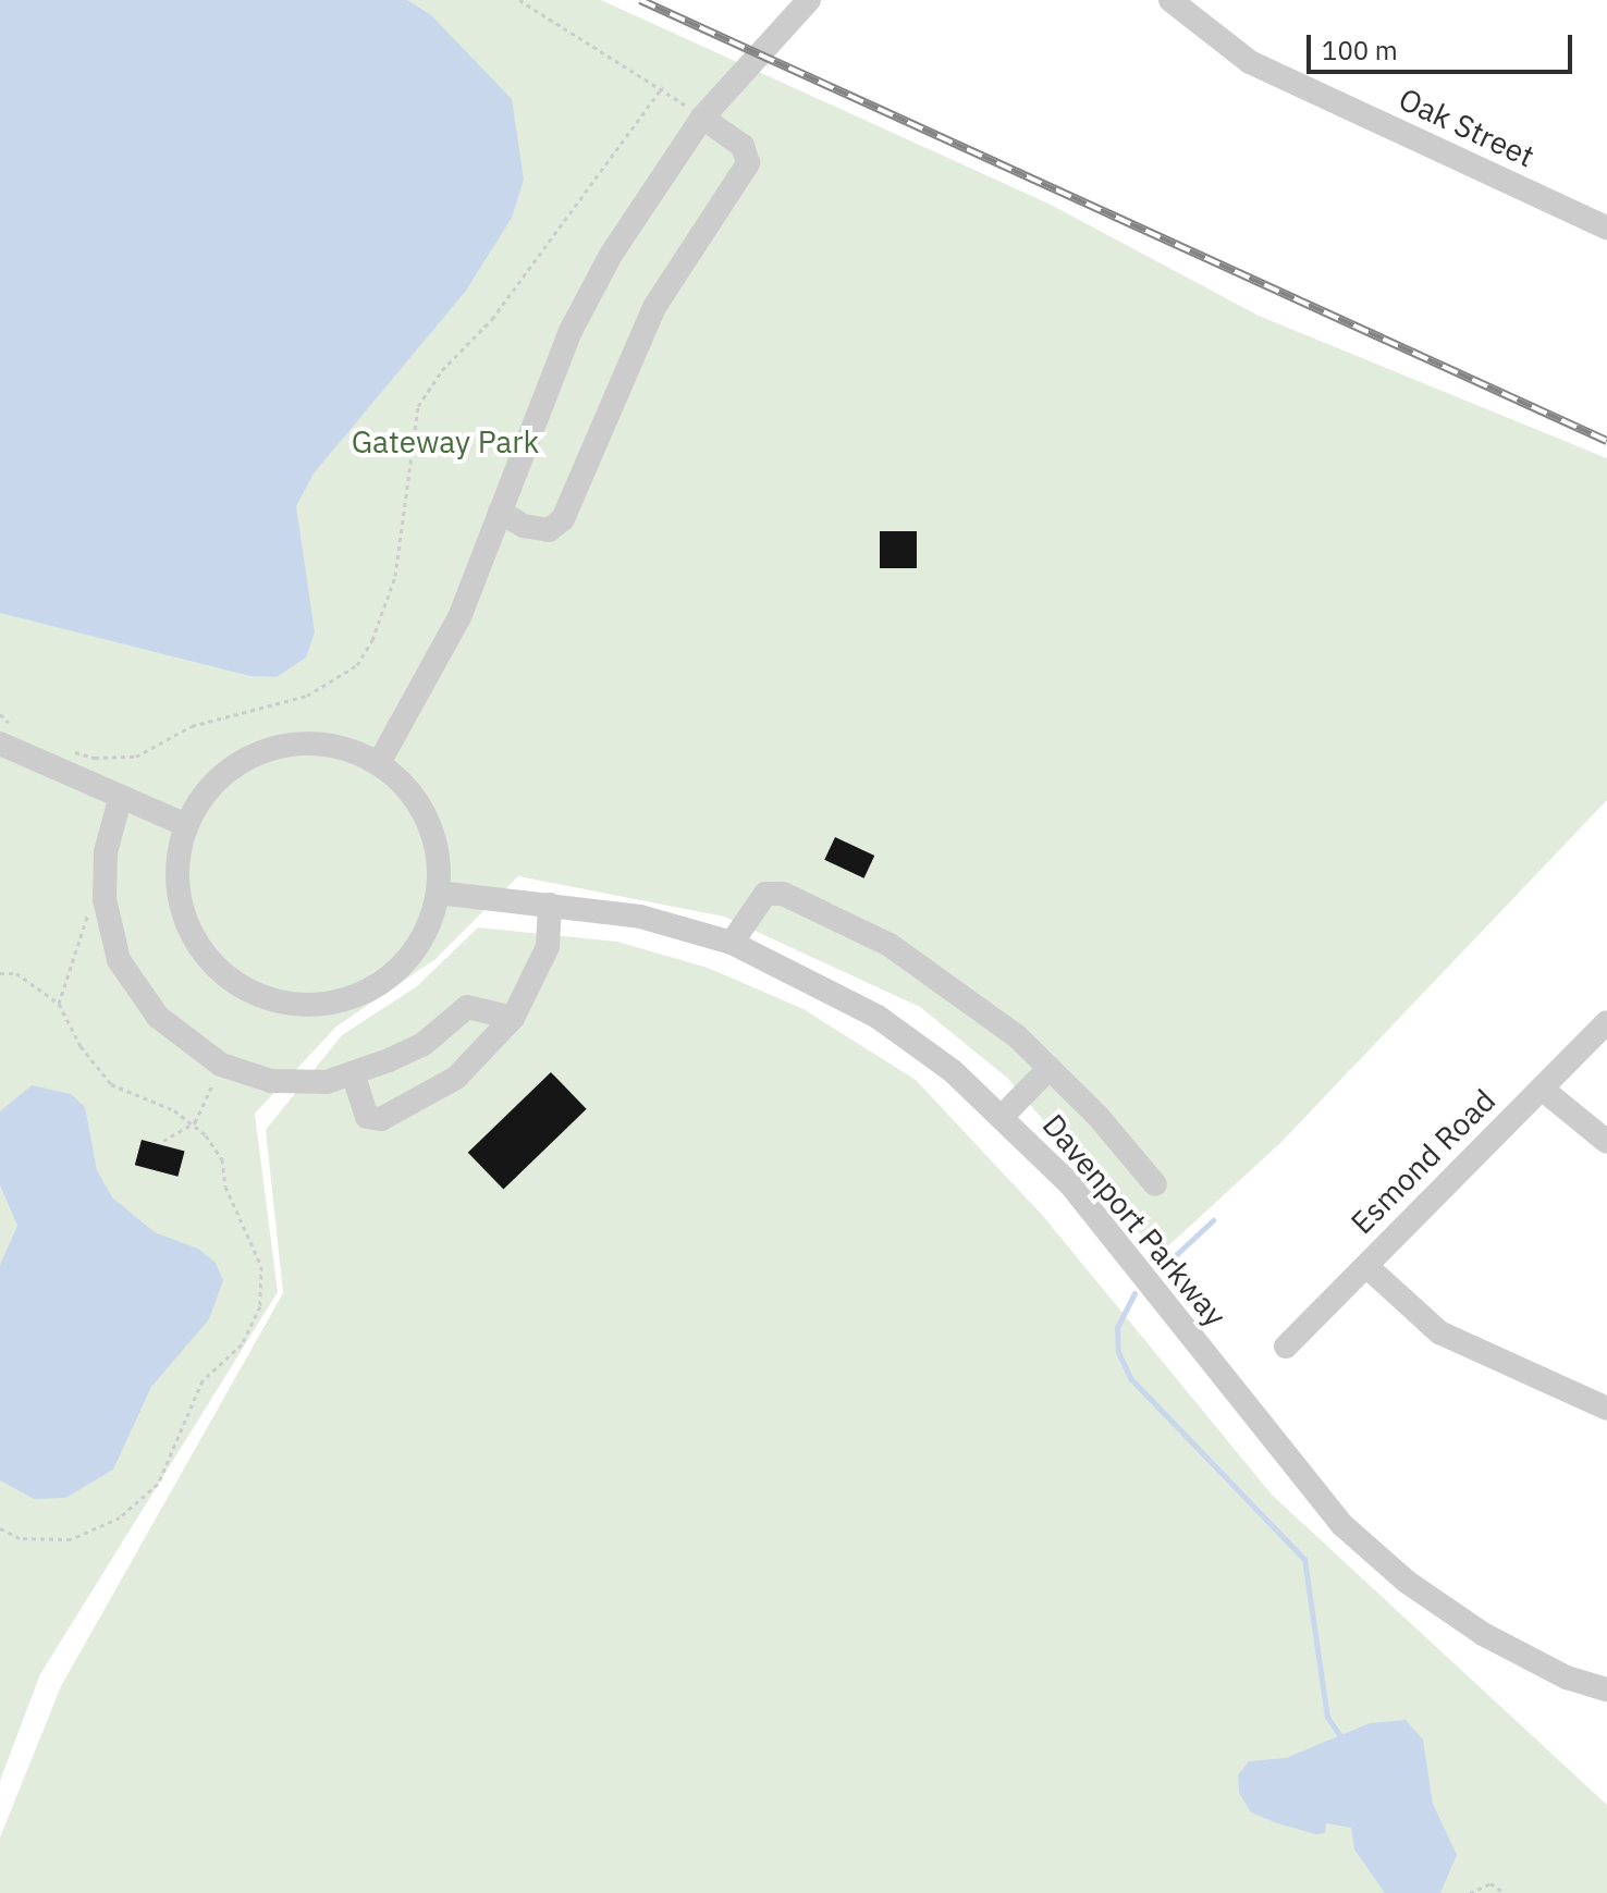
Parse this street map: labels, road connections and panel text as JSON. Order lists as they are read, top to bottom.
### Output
{
  "streets": {
    "street": ["Oak Street", "Esmond Road", "Davenport Parkway"]
  },
  "parks": ["Gateway Park"],
  "scale_bar": "100 m"
}
